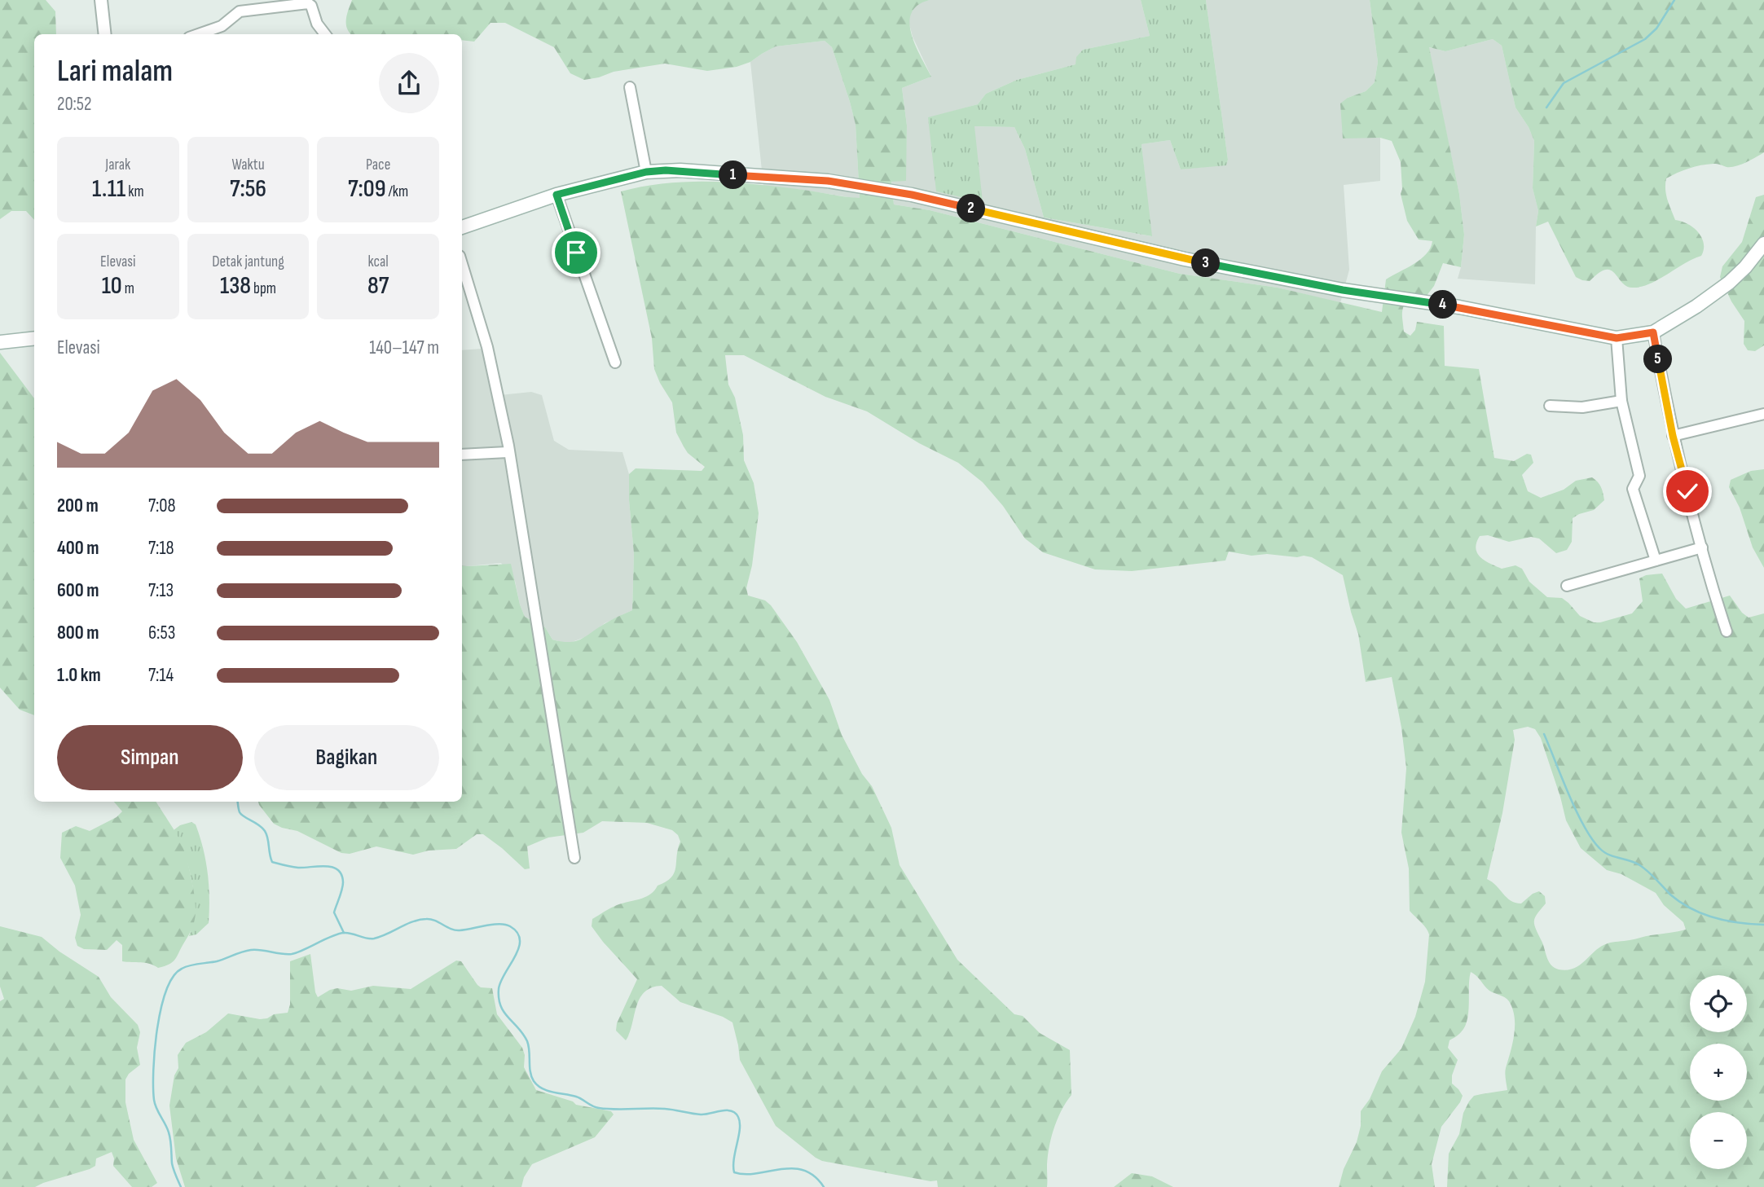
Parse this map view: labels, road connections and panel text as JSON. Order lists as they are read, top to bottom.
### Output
{
  "page": {
    "heading": ["Lari malam", "20:52"],
    "stats": [
      ["Jarak", "1.11 km"],
      ["Waktu", "7:56"],
      ["Pace", "7:09 /km"],
      ["Elevasi", "10 m"],
      ["Detak jantung", "138 bpm"],
      ["kcal", "87"]
    ],
    "pins": [
      "1",
      "2",
      "3",
      "4",
      "5"
    ],
    "chart": ["Elevasi", "140–147 m"],
    "list": [
      {
        "name": "200 m",
        "note": "7:08"
      },
      {
        "name": "400 m",
        "note": "7:18"
      },
      {
        "name": "600 m",
        "note": "7:13"
      },
      {
        "name": "800 m",
        "note": "6:53"
      },
      {
        "name": "1.0 km",
        "note": "7:14"
      }
    ],
    "buttons": ["Simpan", "Bagikan"],
    "map_buttons": ["+", "−"]
  }
}
